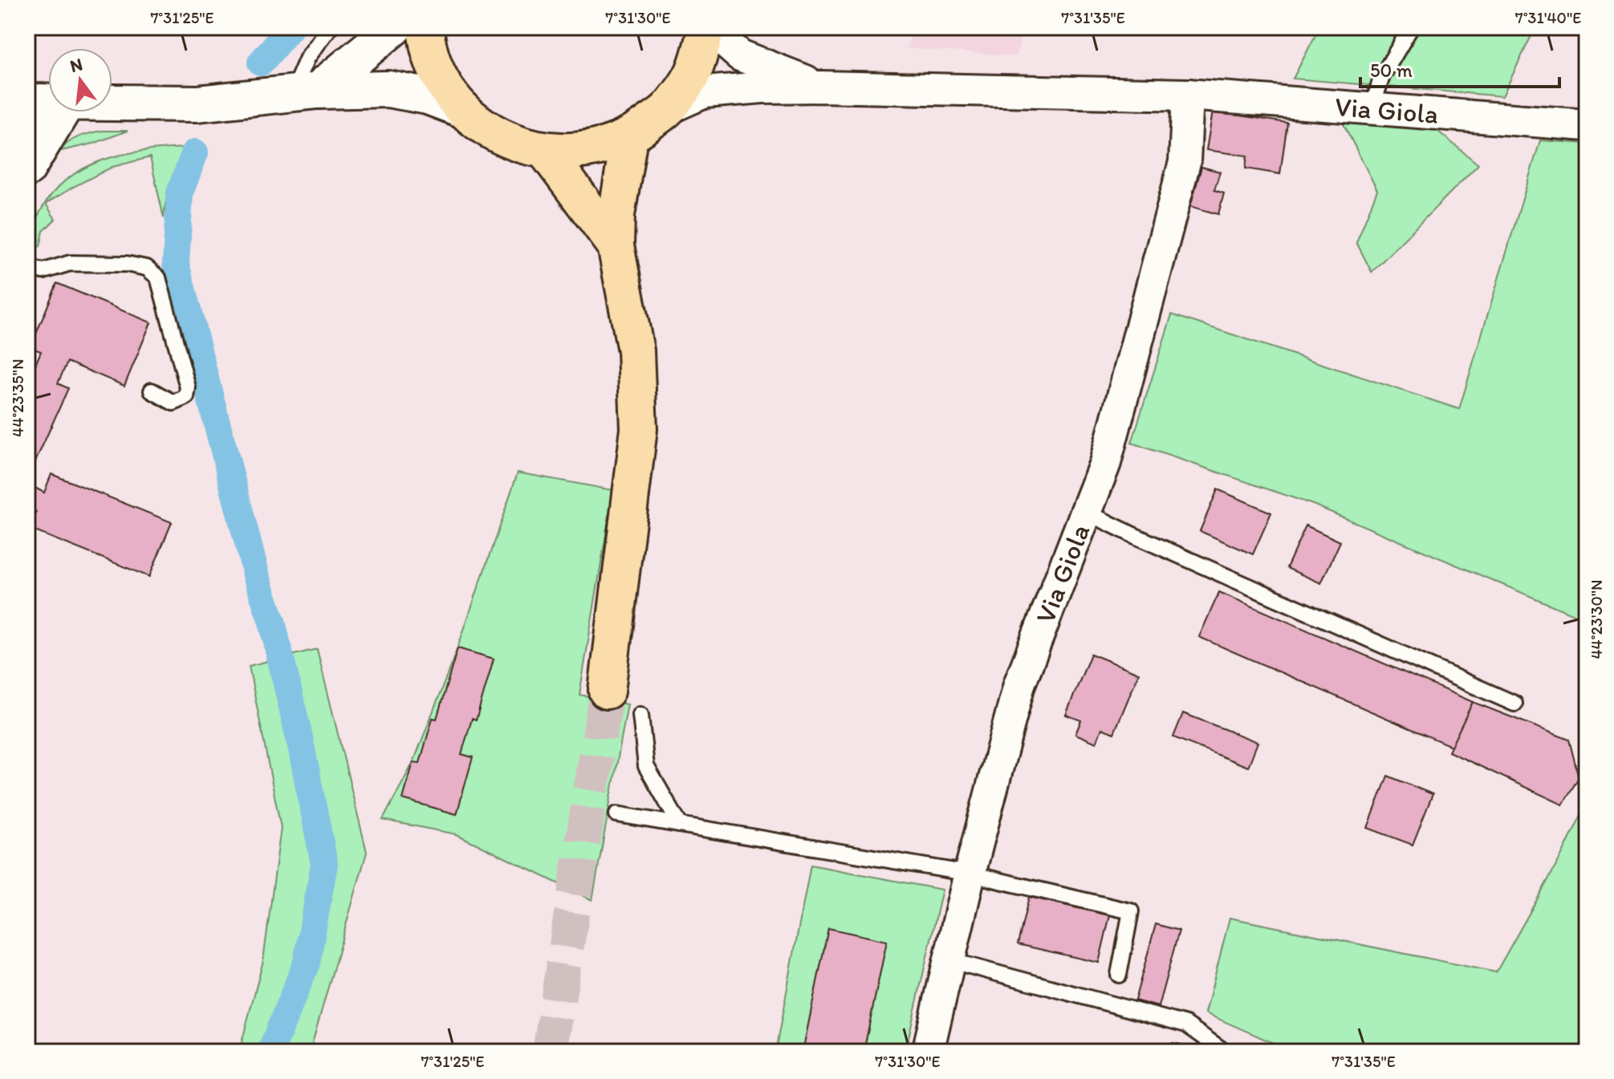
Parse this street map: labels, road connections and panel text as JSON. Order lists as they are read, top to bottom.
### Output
{
  "streets": {
    "street": ["Via Giola"]
  },
  "scale_bar": "50 m",
  "north": "top",
  "coordinates": [
    "7°31'25\"E",
    "7°31'30\"E",
    "7°31'35\"E",
    "7°31'40\"E",
    "44°23'35\"N",
    "44°23'30\"N"
  ]
}
